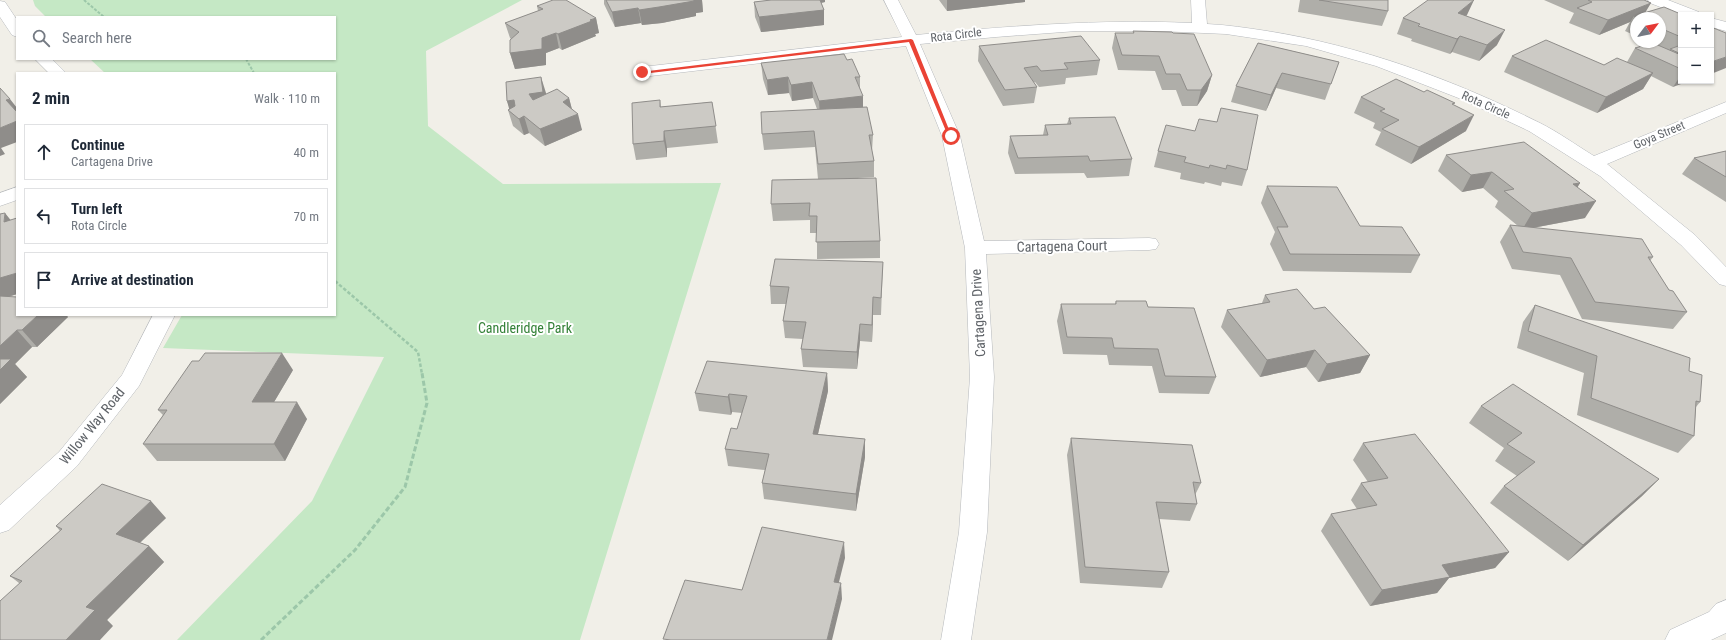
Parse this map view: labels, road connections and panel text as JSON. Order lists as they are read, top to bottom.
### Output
{
  "streets": {
    "street": [
      "Rota Circle",
      "Goya Street",
      "Cartagena Court",
      "Cartagena Drive",
      "Willow Way Road"
    ]
  },
  "crossings": [
    ["Rota Circle", "Goya Street"],
    ["Rota Circle", "Cartagena Drive"],
    ["Cartagena Court", "Cartagena Drive"]
  ],
  "parks": ["Candleridge Park"],
  "north": "top right",
  "page": {
    "map_buttons": ["+", "−"],
    "search": "Search here",
    "heading": ["2 min", "Walk · 110 m"],
    "list": [
      ["Continue", "Cartagena Drive", "40 m"],
      ["Turn left", "Rota Circle", "70 m"],
      "Arrive at destination"
    ]
  }
}
